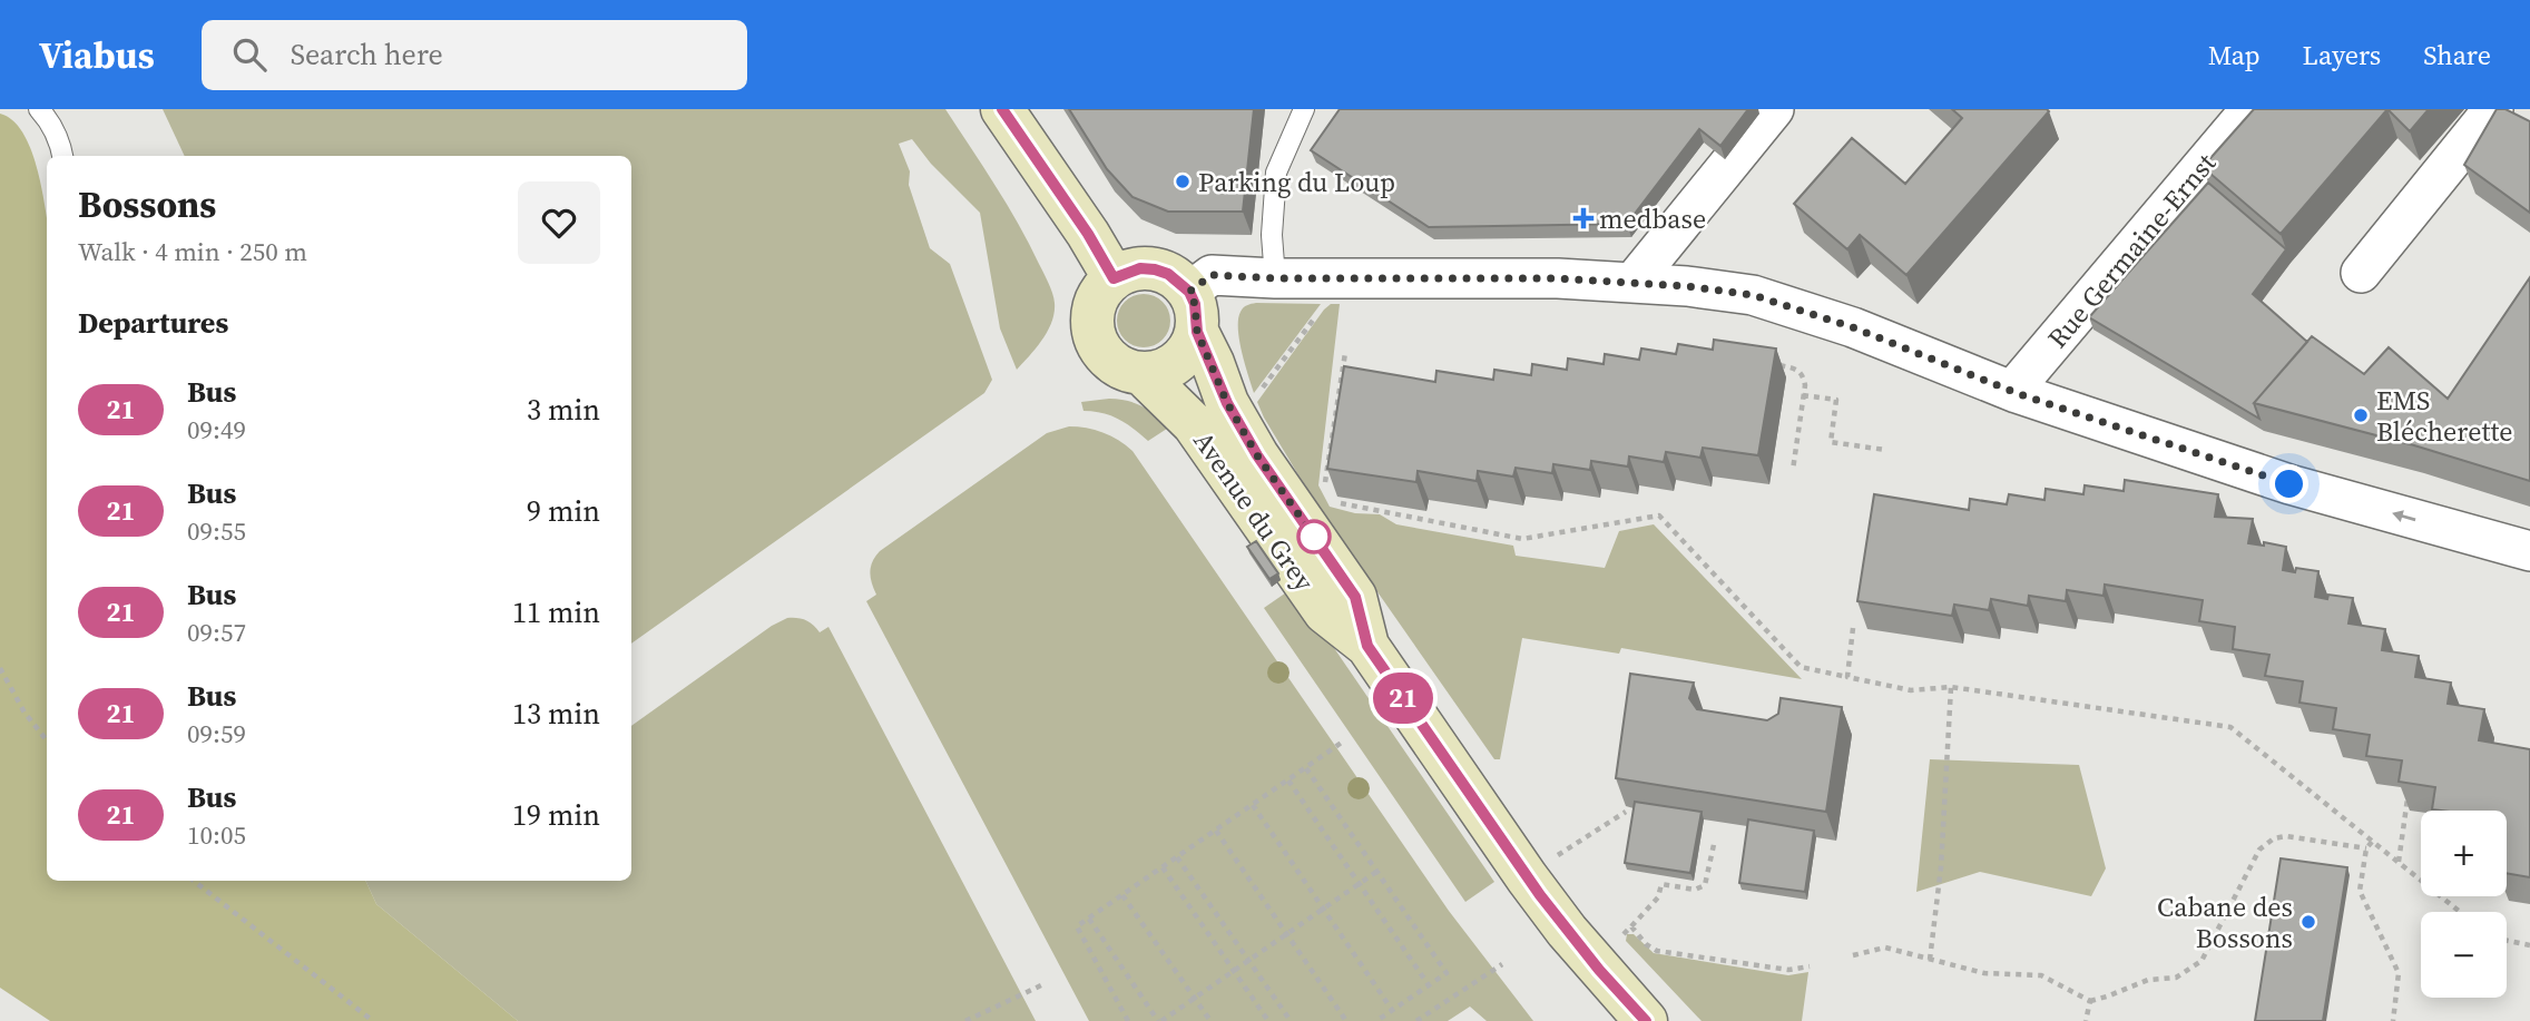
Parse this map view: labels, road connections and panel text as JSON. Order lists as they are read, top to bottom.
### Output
{
  "streets": {
    "street": ["Rue Germaine-Ernst", "Avenue du Grey"]
  },
  "places": {
    "other": ["Parking du Loup", "EMS Blécherette", "Cabane des Bossons"],
    "health": ["medbase"]
  },
  "lines": ["bus line 21"],
  "page": {
    "header": "Viabus",
    "search": "Search here",
    "nav": ["Map", "Layers", "Share"],
    "on_map": "21",
    "heading": [
      ["Bossons", "Walk · 4 min · 250 m"],
      "Departures"
    ],
    "list": [
      {
        "mark": "21",
        "name": "Bus",
        "note": "09:49",
        "value": "3 min"
      },
      {
        "mark": "21",
        "name": "Bus",
        "note": "09:55",
        "value": "9 min"
      },
      {
        "mark": "21",
        "name": "Bus",
        "note": "09:57",
        "value": "11 min"
      },
      {
        "mark": "21",
        "name": "Bus",
        "note": "09:59",
        "value": "13 min"
      },
      {
        "mark": "21",
        "name": "Bus",
        "note": "10:05",
        "value": "19 min"
      }
    ],
    "map_buttons": ["+", "−"]
  }
}
